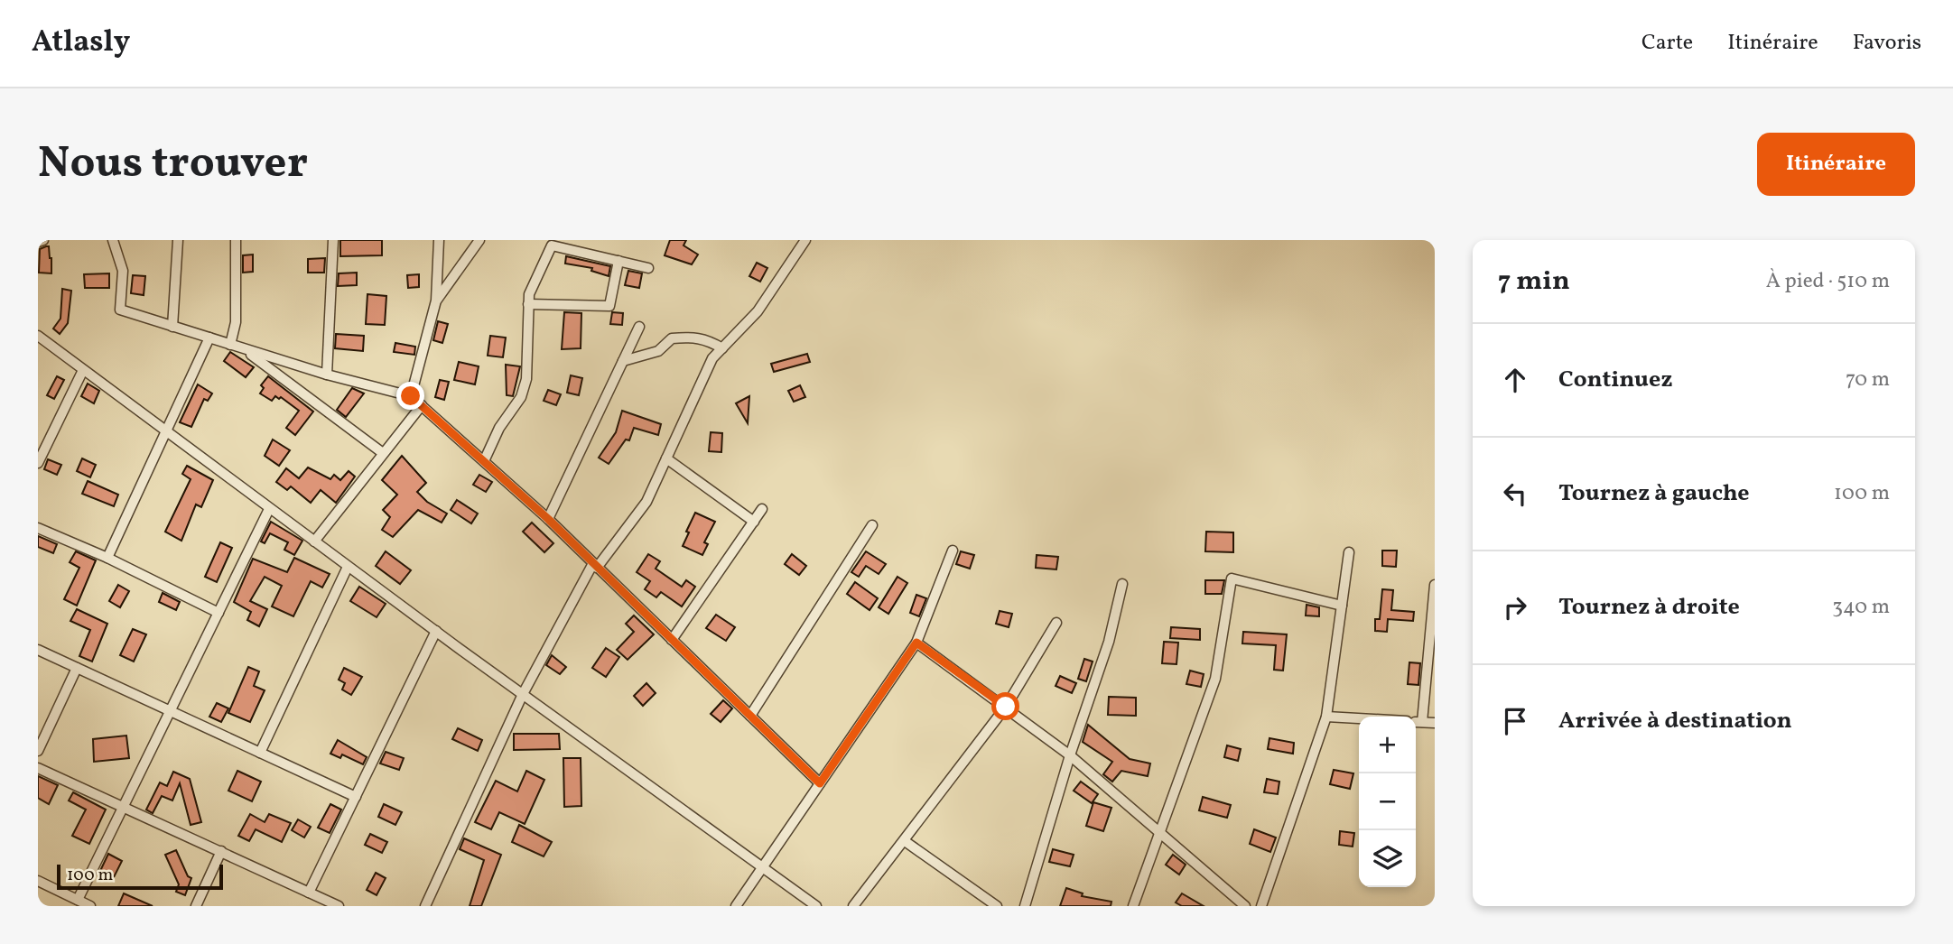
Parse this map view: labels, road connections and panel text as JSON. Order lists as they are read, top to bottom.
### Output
{
  "scale_bar": "100 m",
  "page": {
    "header": "Atlasly",
    "nav": ["Carte", "Itinéraire", "Favoris"],
    "buttons": "Itinéraire",
    "title": "Nous trouver",
    "heading": ["7 min", "À pied · 510 m"],
    "list": [
      ["Continuez", "70 m"],
      ["Tournez à gauche", "100 m"],
      ["Tournez à droite", "340 m"],
      "Arrivée à destination"
    ],
    "map_buttons": ["+", "−"],
    "scale": "100 m"
  }
}
